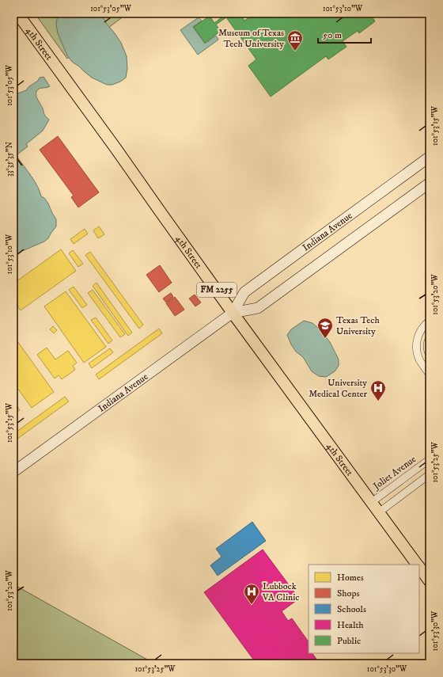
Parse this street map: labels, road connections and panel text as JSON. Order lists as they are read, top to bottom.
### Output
{
  "streets": {
    "main road": ["4th Street", "FM 2255"],
    "street": ["Indiana Avenue", "Joliet Avenue"]
  },
  "crossings": [
    ["4th Street", "Indiana Avenue"],
    ["4th Street", "Joliet Avenue"]
  ],
  "places": {
    "museum": ["Museum of Texas Tech University"],
    "school or university": ["Texas Tech University"],
    "hospital": ["University Medical Center", "Lubbock VA Clinic"]
  },
  "legend": [
    "Homes",
    "Shops",
    "Schools",
    "Health",
    "Public"
  ],
  "scale_bar": "50 m",
  "coordinates": [
    "101°53'05\"W",
    "101°53'10\"W",
    "101°53'15\"W",
    "33°35'35\"N",
    "101°53'20\"W",
    "101°53'25\"W",
    "101°53'30\"W"
  ]
}
